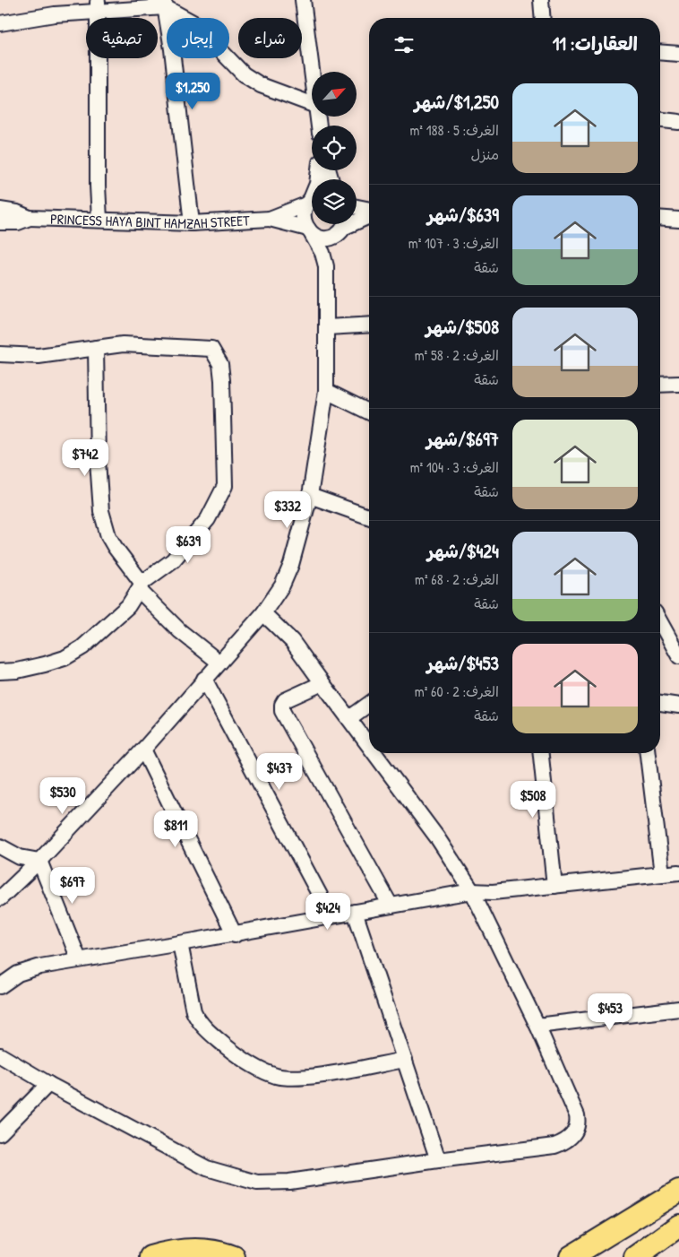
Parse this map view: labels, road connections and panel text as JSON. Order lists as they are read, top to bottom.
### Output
{
  "streets": {
    "street": ["PRINCESS HAYA BINT HAMZAH STREET"]
  },
  "north": "top right",
  "page": {
    "chip": ["شراء", "إيجار", "تصفية"],
    "heading": "العقارات: 11",
    "list": [
      {
        "name": "$1,250/شهر",
        "note": "الغرف: 5 · 188 m² · منزل"
      },
      {
        "name": "$639/شهر",
        "note": "الغرف: 3 · 107 m² · شقة"
      },
      {
        "name": "$508/شهر",
        "note": "الغرف: 2 · 58 m² · شقة"
      },
      {
        "name": "$697/شهر",
        "note": "الغرف: 3 · 104 m² · شقة"
      },
      {
        "name": "$424/شهر",
        "note": "الغرف: 2 · 68 m² · شقة"
      },
      {
        "name": "$453/شهر",
        "note": "الغرف: 2 · 60 m² · شقة"
      }
    ],
    "price": [
      "$1,250",
      "$742",
      "$332",
      "$639",
      "$437",
      "$530",
      "$508",
      "$811",
      "$697",
      "$424",
      "$453"
    ]
  }
}
